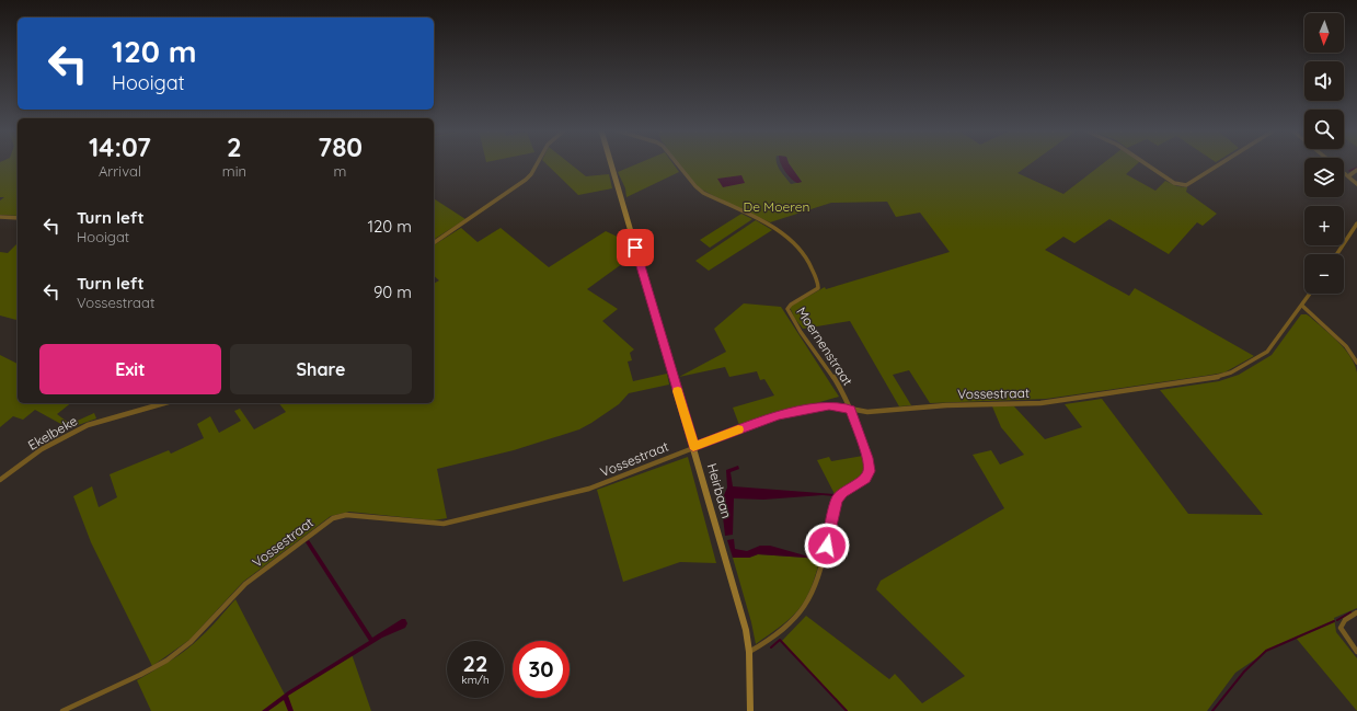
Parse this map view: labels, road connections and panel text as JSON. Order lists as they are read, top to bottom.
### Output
{
  "streets": {
    "main road": ["Heirbaan"],
    "street": ["Moernenstraat", "Vossestraat", "Ekelbeke"]
  },
  "crossings": [
    ["Moernenstraat", "Vossestraat"],
    ["Vossestraat", "Heirbaan"]
  ],
  "parks": ["De Moeren"],
  "north": "bottom",
  "page": {
    "map_buttons": ["+", "−"],
    "turn": ["120 m", "Hooigat"],
    "eta": [
      "14:07",
      "Arrival",
      "2",
      "min",
      "780",
      "m"
    ],
    "list": [
      {
        "name": "Turn left",
        "note": "Hooigat",
        "value": "120 m"
      },
      {
        "name": "Turn left",
        "note": "Vossestraat",
        "value": "90 m"
      }
    ],
    "buttons": ["Exit", "Share"],
    "speed": "22 km/h",
    "limit": "30"
  }
}
